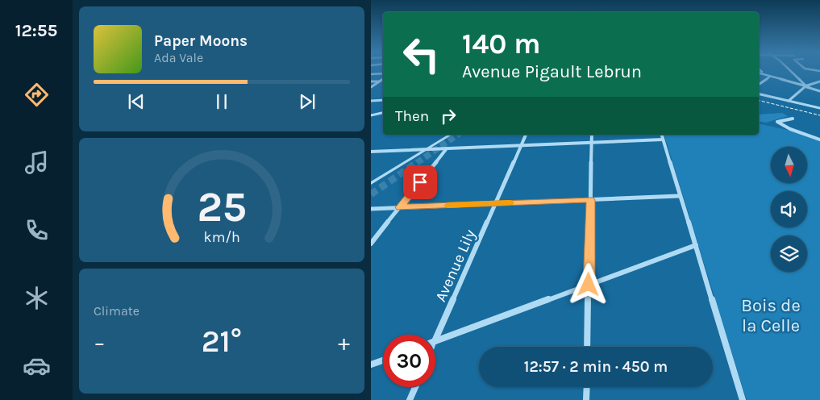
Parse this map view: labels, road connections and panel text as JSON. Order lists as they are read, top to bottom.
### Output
{
  "streets": {
    "street": ["Avenue Lily"]
  },
  "parks": ["Bois de la Celle"],
  "north": "bottom",
  "page": {
    "tabs": "12:55",
    "turn": ["140 m", "Avenue Pigault Lebrun"],
    "song": ["Paper Moons", "Ada Vale"],
    "then": "Then",
    "tile": "Climate",
    "heat": ["−", "21°", "+"],
    "limit": "30",
    "trip": "12:57 · 2 min · 450 m",
    "gauge": ["25", "km/h"]
  }
}
